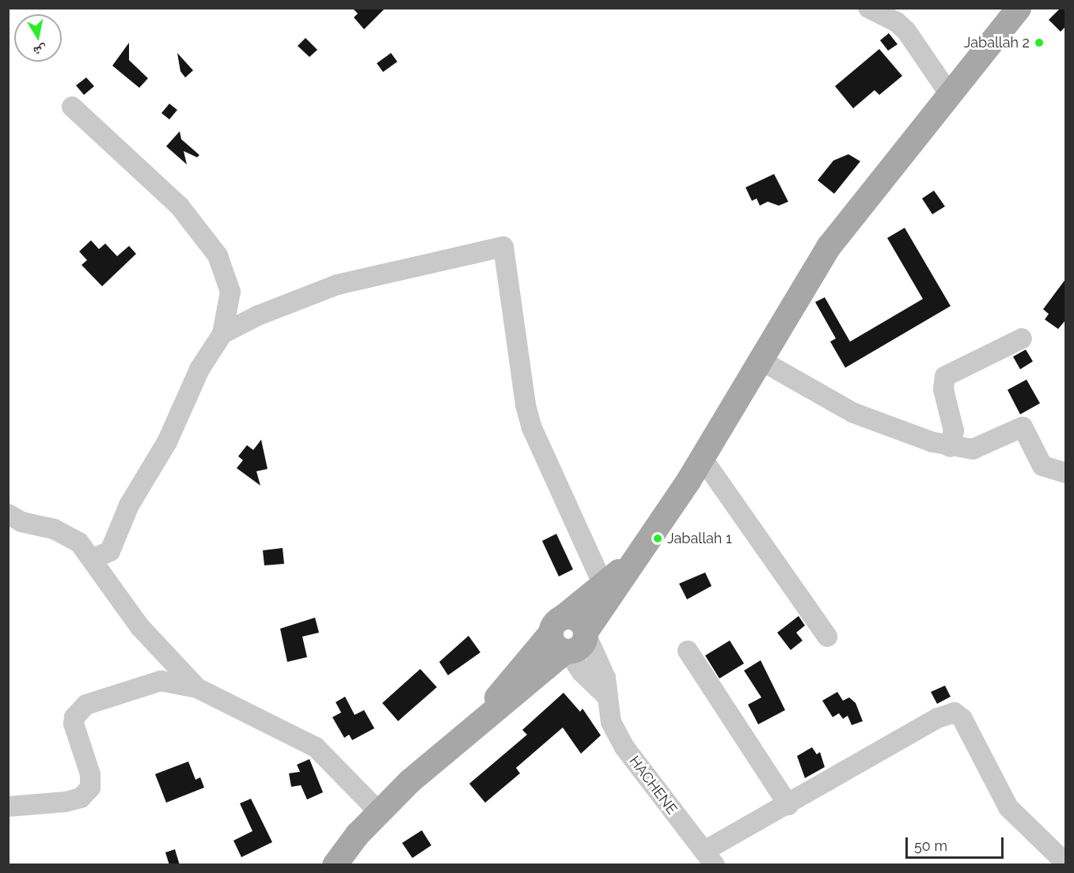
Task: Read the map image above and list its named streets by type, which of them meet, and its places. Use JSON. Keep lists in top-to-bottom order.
{
  "streets": {
    "street": ["HACHENE"]
  },
  "places": ["Jaballah 2", "Jaballah 1"],
  "scale_bar": "50 m",
  "north": "bottom"
}
